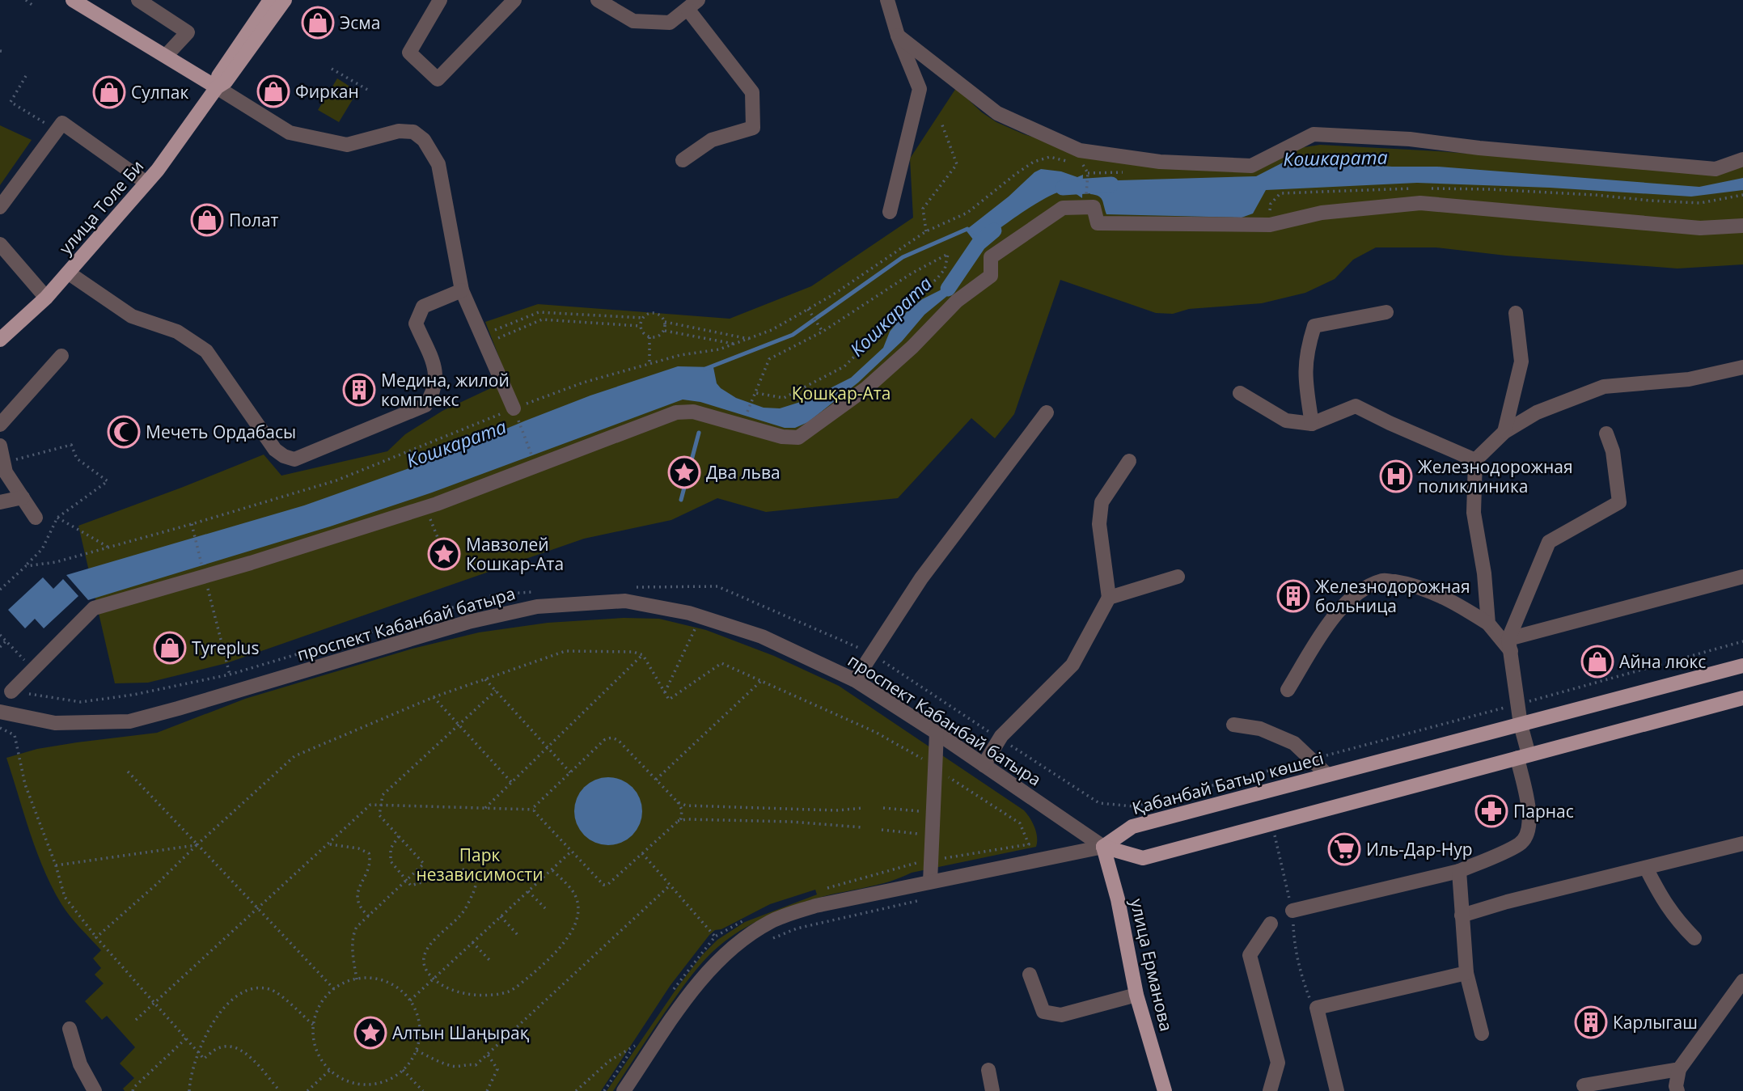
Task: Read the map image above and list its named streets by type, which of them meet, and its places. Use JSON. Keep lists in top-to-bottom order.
{
  "streets": {
    "main road": ["улица Толе Би", "Қабанбай Батыр көшесі", "улица Ерманова"],
    "street": ["проспект Кабанбай батыра"]
  },
  "crossings": [
    ["проспект Кабанбай батыра", "Қабанбай Батыр көшесі"],
    ["проспект Кабанбай батыра", "улица Ерманова"],
    ["Қабанбай Батыр көшесі", "улица Ерманова"]
  ],
  "water": ["Кошкарата"],
  "parks": ["Қошқар-Ата", "Парк независимости"],
  "places": {
    "shop": [
      "Эсма",
      "Фиркан",
      "Сулпак",
      "Полат",
      "Tyreplus",
      "Айна люкс"
    ],
    "building": ["Медина, жилой комплекс", "Железнодорожная больница", "Карлыгаш"],
    "mosque": ["Мечеть Ордабасы"],
    "place": ["Два льва", "Мавзолей Кошкар-Ата", "Алтын Шаңырақ"],
    "hospital": ["Железнодорожная поликлиника"],
    "pharmacy": ["Парнас"],
    "supermarket": ["Иль-Дар-Нур"]
  }
}
